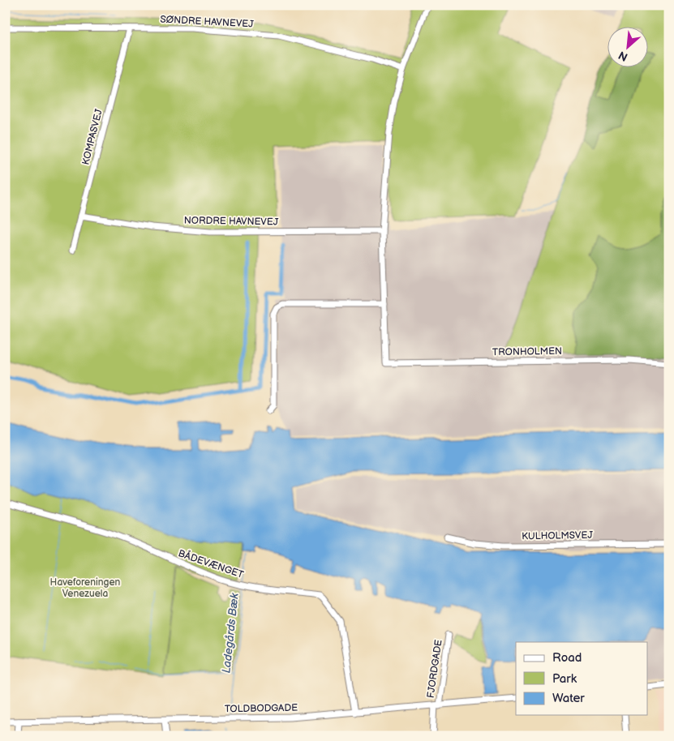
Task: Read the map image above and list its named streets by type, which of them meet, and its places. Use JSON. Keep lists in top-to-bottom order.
{
  "streets": {
    "street": [
      "SØNDRE HAVNEVEJ",
      "KOMPASVEJ",
      "NORDRE HAVNEVEJ",
      "TRONHOLMEN",
      "KULHOLMSVEJ",
      "BÅDEVÆNGET",
      "FJORDGADE",
      "TOLDBODGADE"
    ]
  },
  "crossings": [
    ["SØNDRE HAVNEVEJ", "KOMPASVEJ"],
    ["KOMPASVEJ", "NORDRE HAVNEVEJ"],
    ["BÅDEVÆNGET", "TOLDBODGADE"],
    ["FJORDGADE", "TOLDBODGADE"]
  ],
  "water": ["Ladegårds Bæk"],
  "parks": ["Haveforeningen Venezuela"],
  "legend": ["Road", "Park", "Water"],
  "north": "bottom left"
}
